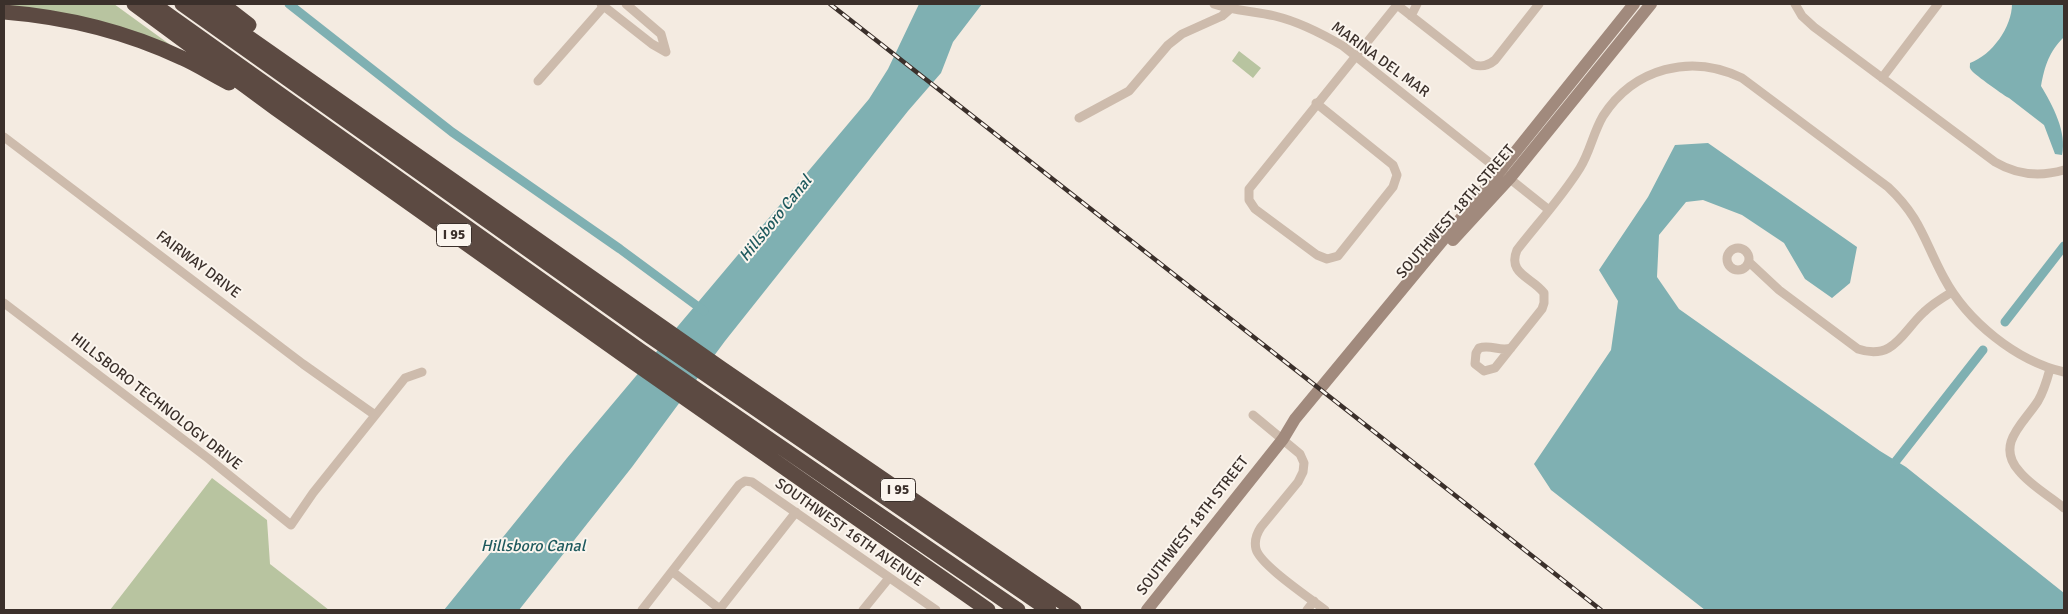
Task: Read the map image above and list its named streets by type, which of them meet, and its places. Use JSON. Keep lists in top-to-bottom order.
{
  "streets": {
    "highway": ["I 95"],
    "main road": ["SOUTHWEST 18TH STREET"],
    "street": [
      "MARINA DEL MAR",
      "FAIRWAY DRIVE",
      "HILLSBORO TECHNOLOGY DRIVE",
      "SOUTHWEST 16TH AVENUE"
    ]
  },
  "crossings": [
    ["MARINA DEL MAR", "SOUTHWEST 18TH STREET"],
    ["FAIRWAY DRIVE", "HILLSBORO TECHNOLOGY DRIVE"]
  ],
  "water": ["Hillsboro Canal"]
}
